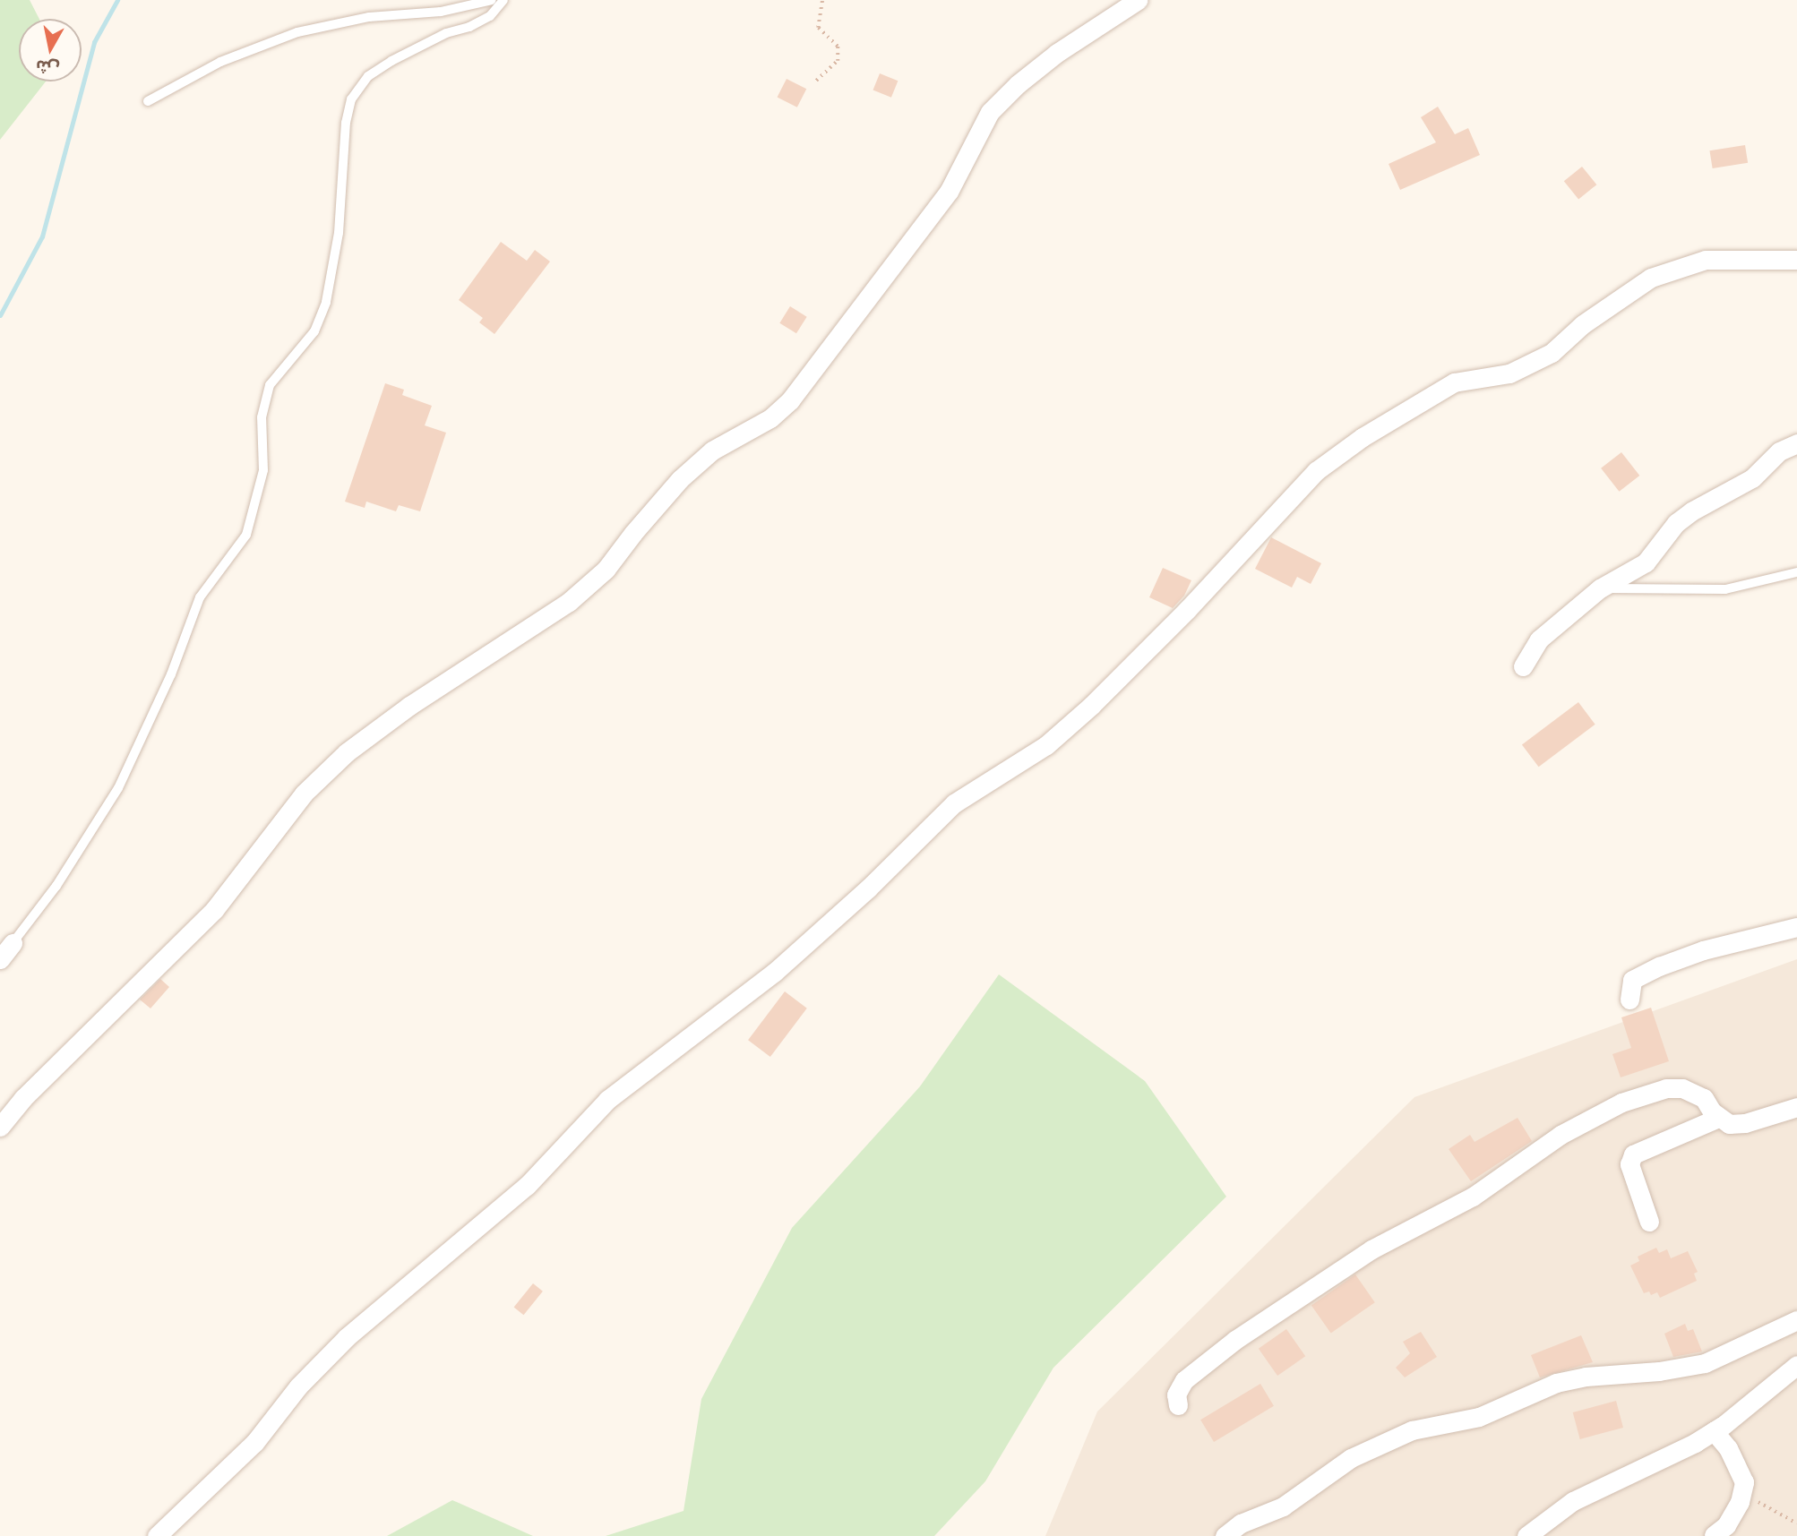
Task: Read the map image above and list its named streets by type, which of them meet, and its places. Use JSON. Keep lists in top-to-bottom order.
{
  "north": "bottom"
}
